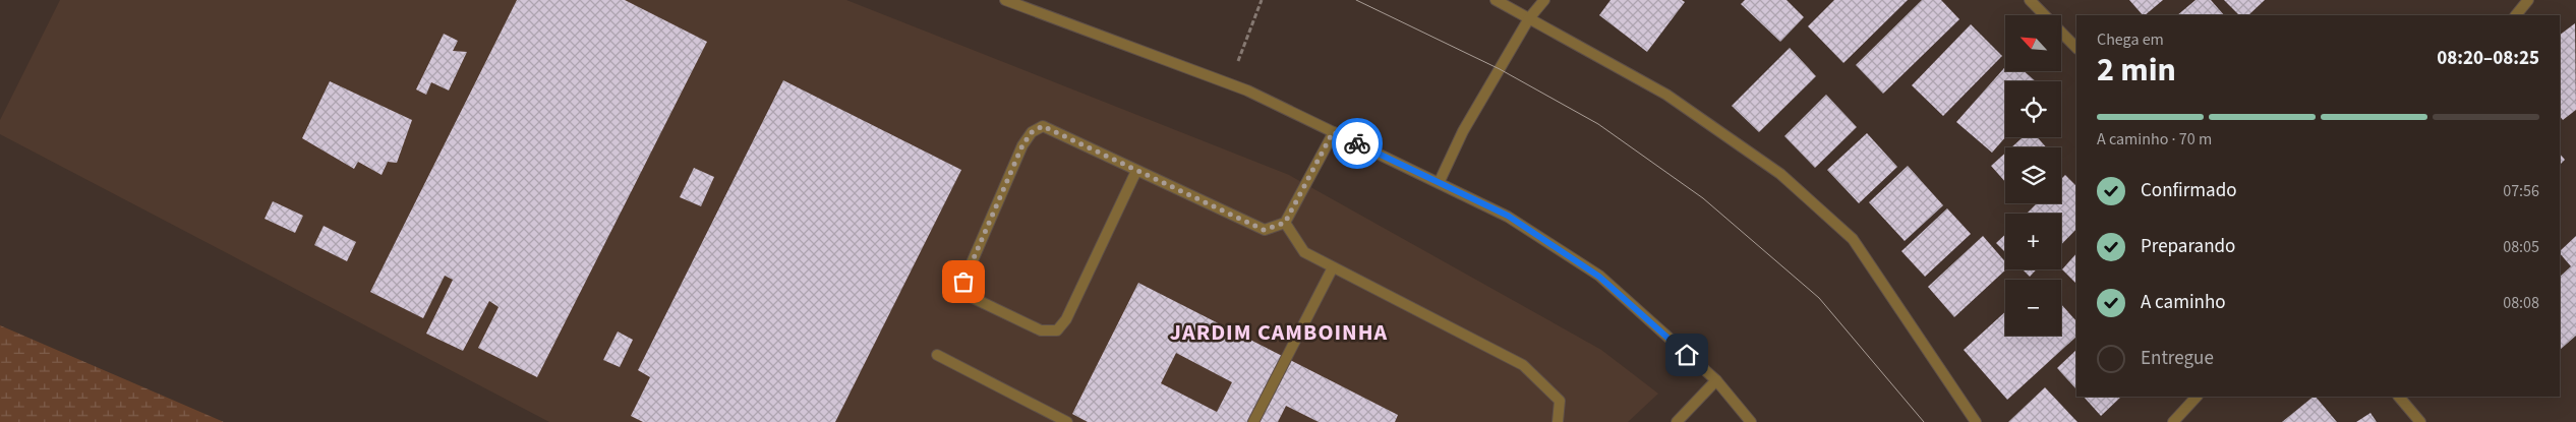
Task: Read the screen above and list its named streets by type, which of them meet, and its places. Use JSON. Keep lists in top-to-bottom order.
{
  "districts": ["JARDIM CAMBOINHA"],
  "north": "top left",
  "page": {
    "map_buttons": ["+", "−"],
    "heading": ["2 min", "Chega em", "08:20–08:25"],
    "bar": "A caminho · 70 m",
    "list": [
      ["Confirmado", "07:56"],
      ["Preparando", "08:05"],
      ["A caminho", "08:08"],
      "Entregue"
    ]
  }
}
